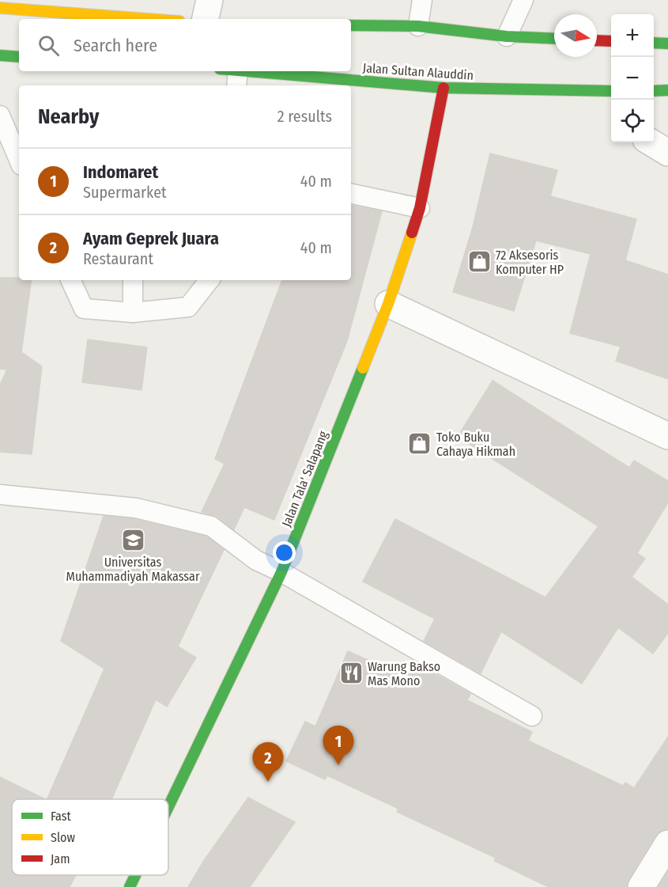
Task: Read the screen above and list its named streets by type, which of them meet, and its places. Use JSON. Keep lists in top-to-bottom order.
{
  "streets": {
    "main road": ["Jalan Sultan Alauddin", "Jalan Tala' Salapang"]
  },
  "crossings": [
    ["Jalan Sultan Alauddin", "Jalan Tala' Salapang"]
  ],
  "places": {
    "shop": ["72 Aksesoris Komputer HP", "Toko Buku Cahaya Hikmah"],
    "school or university": ["Universitas Muhammadiyah Makassar"],
    "restaurant": ["Warung Bakso Mas Mono"]
  },
  "legend": ["Fast", "Slow", "Jam"],
  "north": "right",
  "page": {
    "map_buttons": ["+", "−"],
    "search": "Search here",
    "heading": ["Nearby", "2 results"],
    "list": [
      {
        "mark": "1",
        "name": "Indomaret",
        "note": "Supermarket",
        "value": "40 m"
      },
      {
        "mark": "2",
        "name": "Ayam Geprek Juara",
        "note": "Restaurant",
        "value": "40 m"
      }
    ],
    "pins": ["1", "2"]
  }
}
